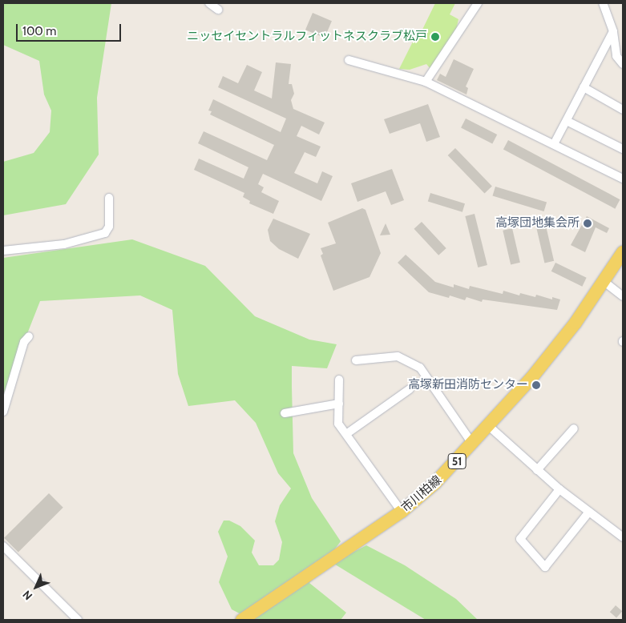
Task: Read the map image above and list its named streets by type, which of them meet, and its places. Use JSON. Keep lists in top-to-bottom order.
{
  "streets": {
    "main road": ["51", "市川柏線"]
  },
  "places": ["ニッセイセントラルフィットネスクラブ松戸", "高塚団地集会所", "高塚新田消防センター"],
  "scale_bar": "100 m",
  "north": "bottom left"
}
